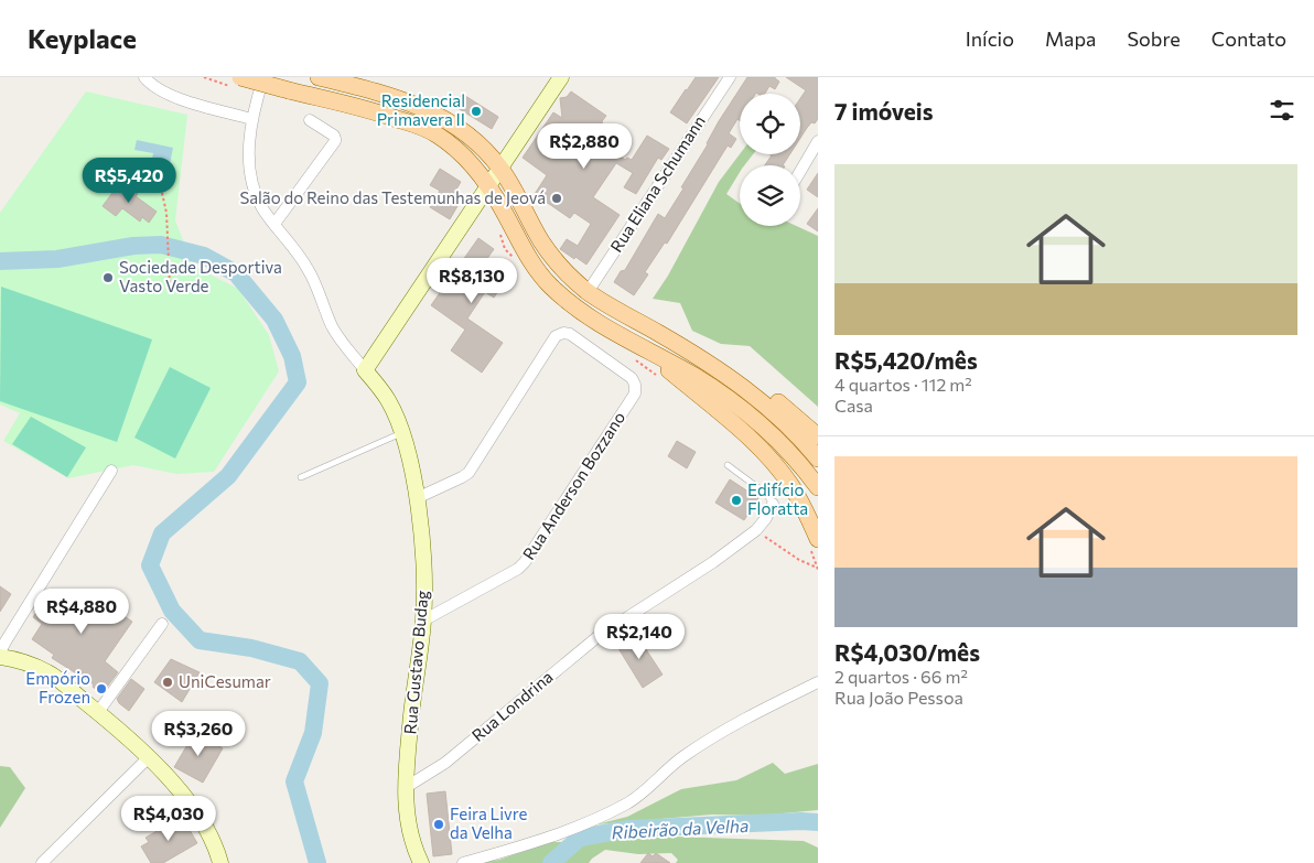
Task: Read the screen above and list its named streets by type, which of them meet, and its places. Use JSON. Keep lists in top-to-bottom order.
{
  "streets": {
    "street": [
      "Rua Eliana Schumann",
      "Rua Anderson Bozzano",
      "Rua Gustavo Budag",
      "Rua Londrina"
    ]
  },
  "crossings": [
    ["Rua Anderson Bozzano", "Rua Gustavo Budag"],
    ["Rua Gustavo Budag", "Rua Londrina"]
  ],
  "water": ["Ribeirão da Velha"],
  "places": [
    "Residencial Primavera II",
    "Salão do Reino das Testemunhas de Jeová",
    "Sociedade Desportiva Vasto Verde",
    "Edifício Floratta",
    "UniCesumar",
    "Empório Frozen",
    "Feira Livre da Velha"
  ],
  "page": {
    "header": "Keyplace",
    "nav": [
      "Início",
      "Mapa",
      "Sobre",
      "Contato"
    ],
    "heading": "7 imóveis",
    "price": [
      "R$2,880",
      "R$5,420",
      "R$8,130",
      "R$4,880",
      "R$2,140",
      "R$3,260",
      "R$4,030"
    ],
    "list": [
      {
        "name": "R$5,420/mês",
        "note": "4 quartos · 112 m² · Casa"
      },
      {
        "name": "R$4,030/mês",
        "note": "2 quartos · 66 m² · Rua João Pessoa"
      }
    ]
  }
}
